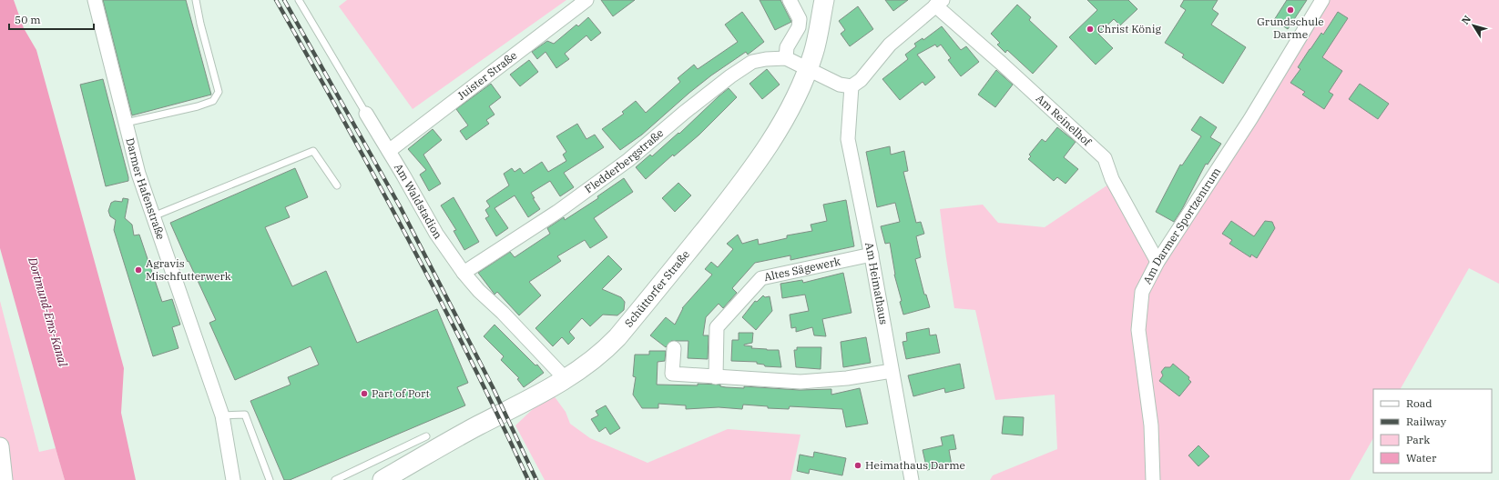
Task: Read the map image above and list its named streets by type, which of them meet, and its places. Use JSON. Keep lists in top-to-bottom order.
{
  "streets": {
    "main road": ["Schüttorfer Straße"],
    "street": [
      "Juister Straße",
      "Am Reinelhof",
      "Fledderbergstraße",
      "Darmer Hafenstraße",
      "Am Waldstadion",
      "Am Darmer Sportzentrum",
      "Altes Sägewerk",
      "Am Heimathaus"
    ]
  },
  "crossings": [
    ["Juister Straße", "Am Waldstadion"],
    ["Am Reinelhof", "Am Darmer Sportzentrum"],
    ["Fledderbergstraße", "Am Waldstadion"],
    ["Am Waldstadion", "Schüttorfer Straße"],
    ["Altes Sägewerk", "Am Heimathaus"]
  ],
  "water": ["Dortmund-Ems-Kanal"],
  "places": [
    "Grundschule Darme",
    "Christ König",
    "Agravis Mischfutterwerk",
    "Part of Port",
    "Heimathaus Darme"
  ],
  "legend": [
    "Road",
    "Railway",
    "Park",
    "Water"
  ],
  "scale_bar": "50 m",
  "north": "top left"
}
